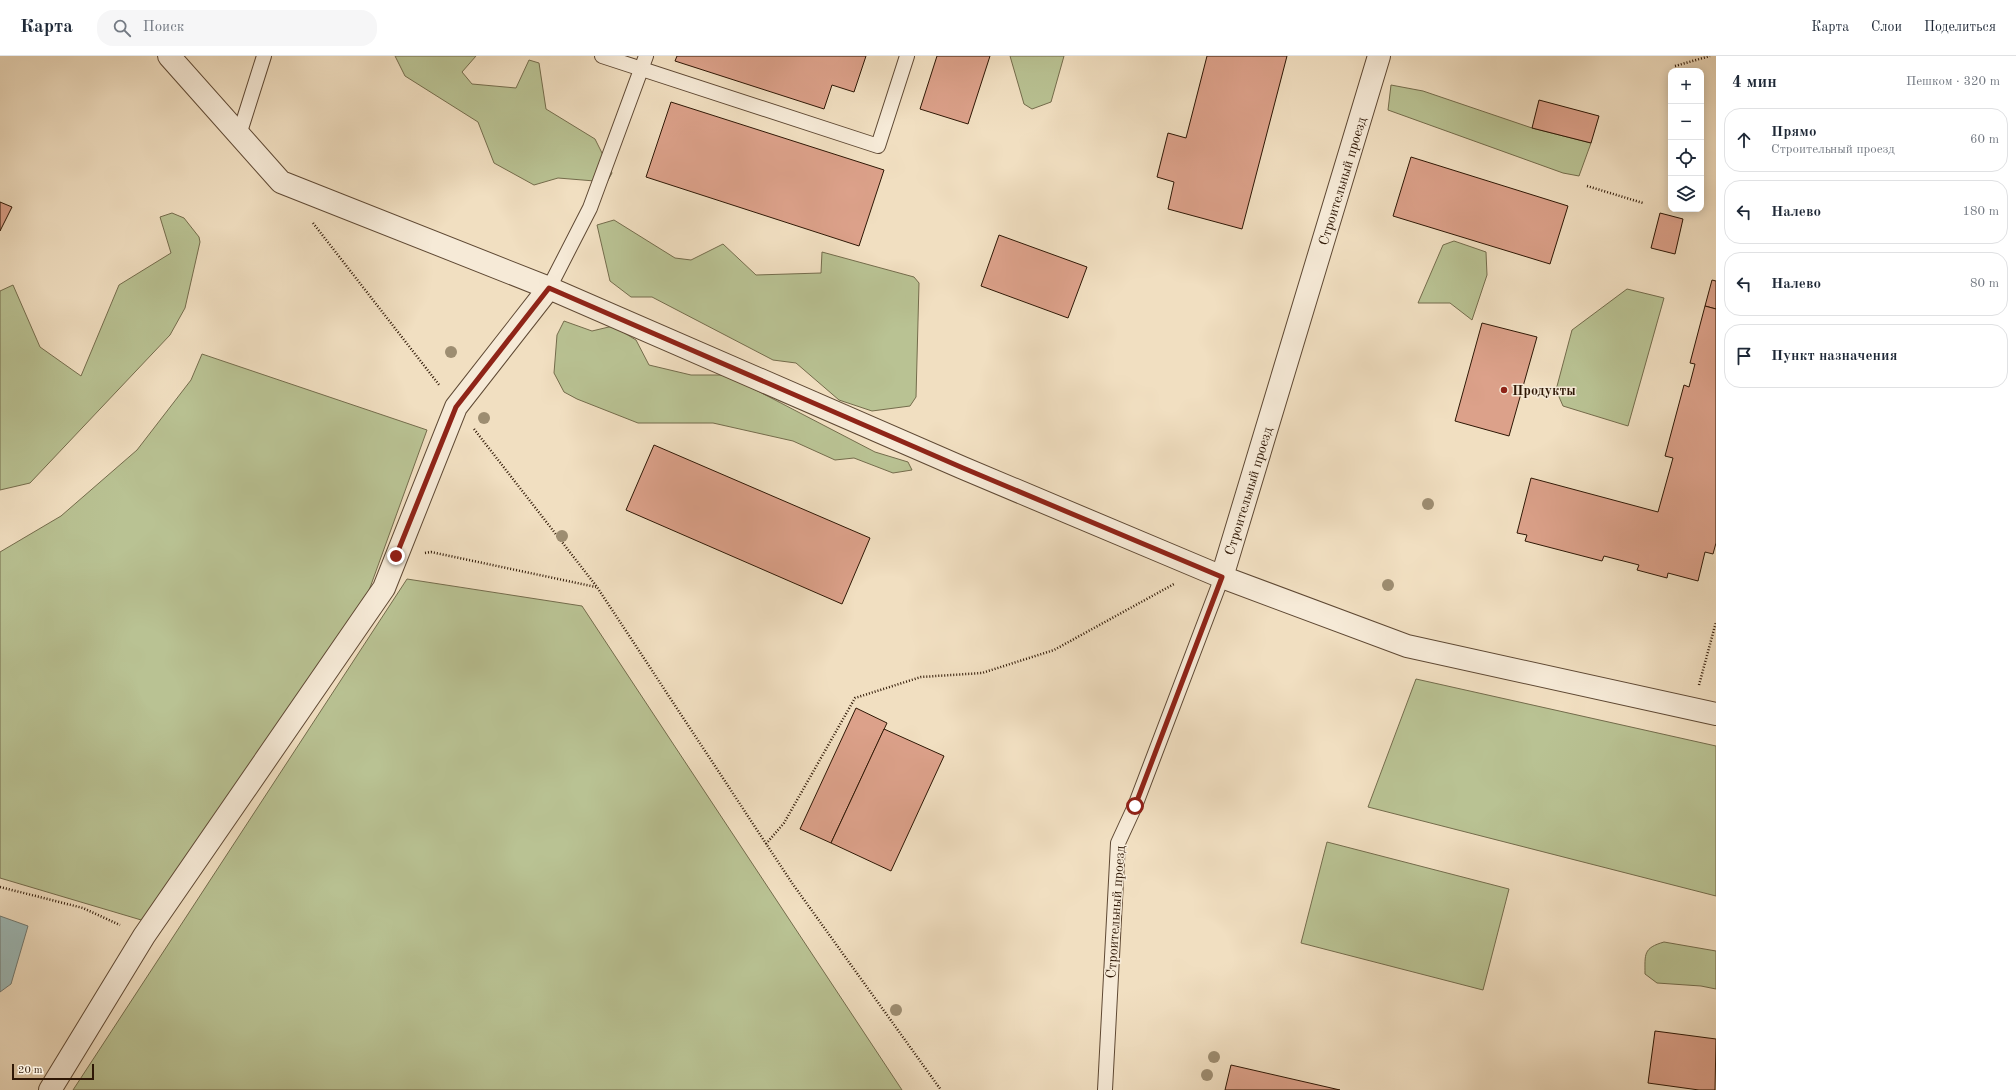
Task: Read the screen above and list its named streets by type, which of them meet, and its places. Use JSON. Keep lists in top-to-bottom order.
{
  "streets": {
    "street": ["Строительный проезд"]
  },
  "places": ["Продукты"],
  "scale_bar": "20 m",
  "page": {
    "header": "Карта",
    "search": "Поиск",
    "nav": ["Карта", "Слои", "Поделиться"],
    "heading": ["4 мин", "Пешком · 320 m"],
    "map_buttons": ["+", "−"],
    "list": [
      ["Прямо", "Строительный проезд", "60 m"],
      ["Налево", "180 m"],
      ["Налево", "80 m"],
      "Пункт назначения"
    ],
    "scale": "20 m"
  }
}
